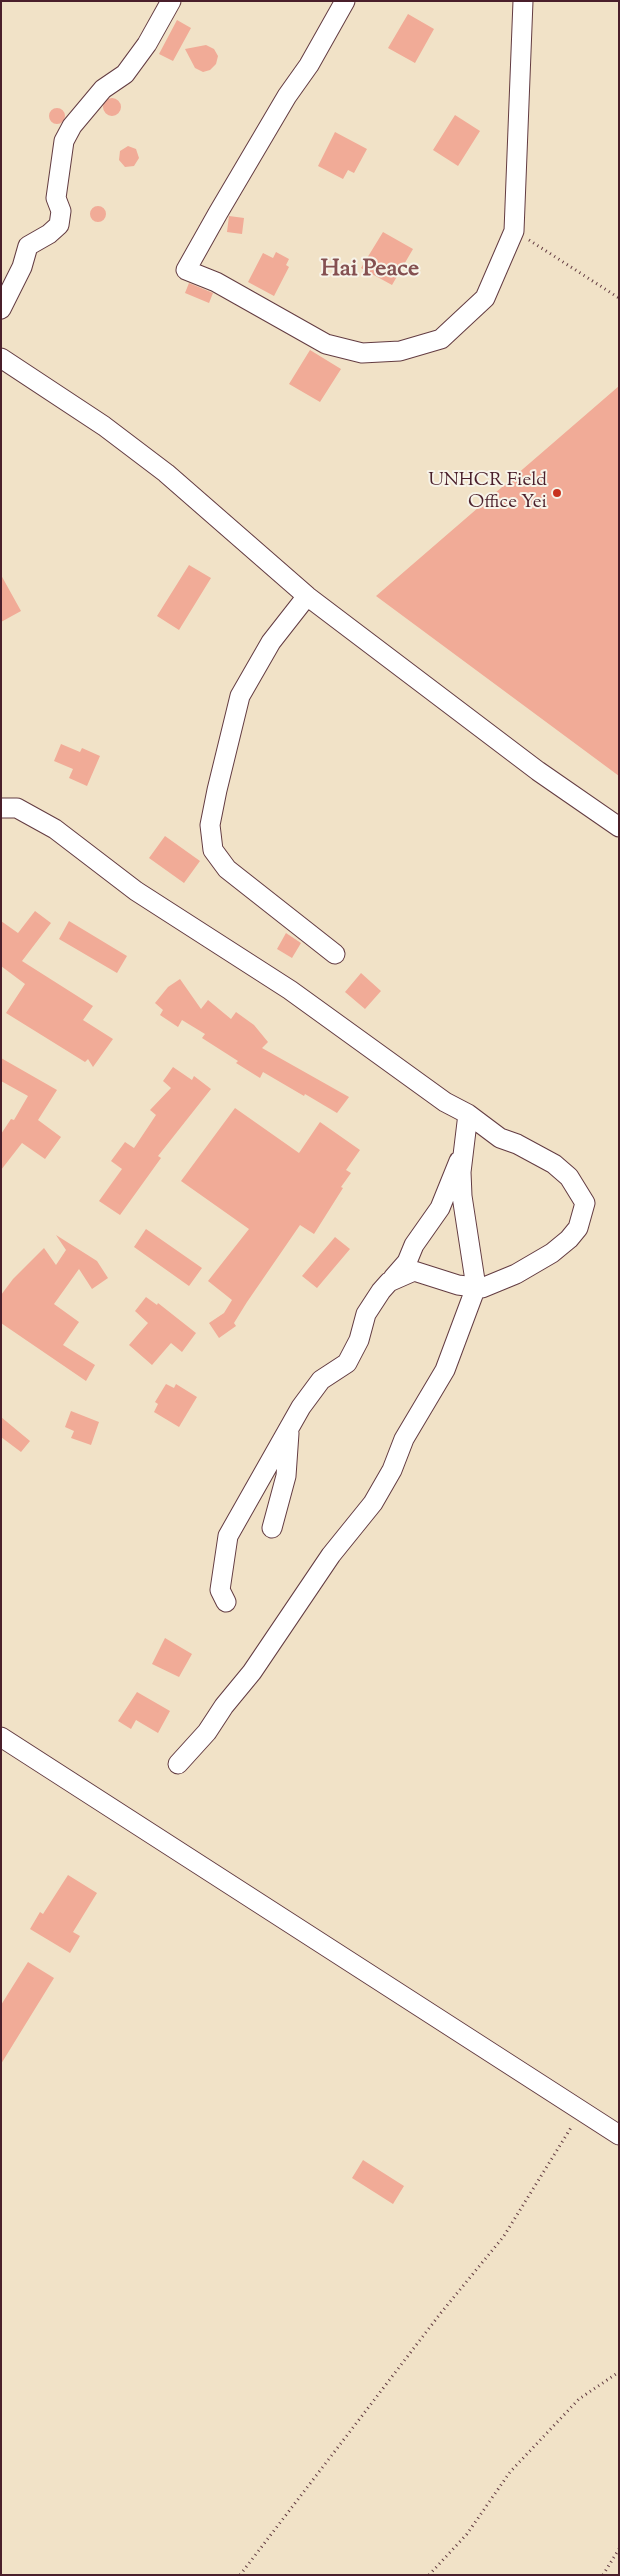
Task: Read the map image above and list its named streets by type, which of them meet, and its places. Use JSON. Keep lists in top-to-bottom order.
{
  "districts": ["Hai Peace"],
  "places": ["UNHCR Field Office Yei"]
}
